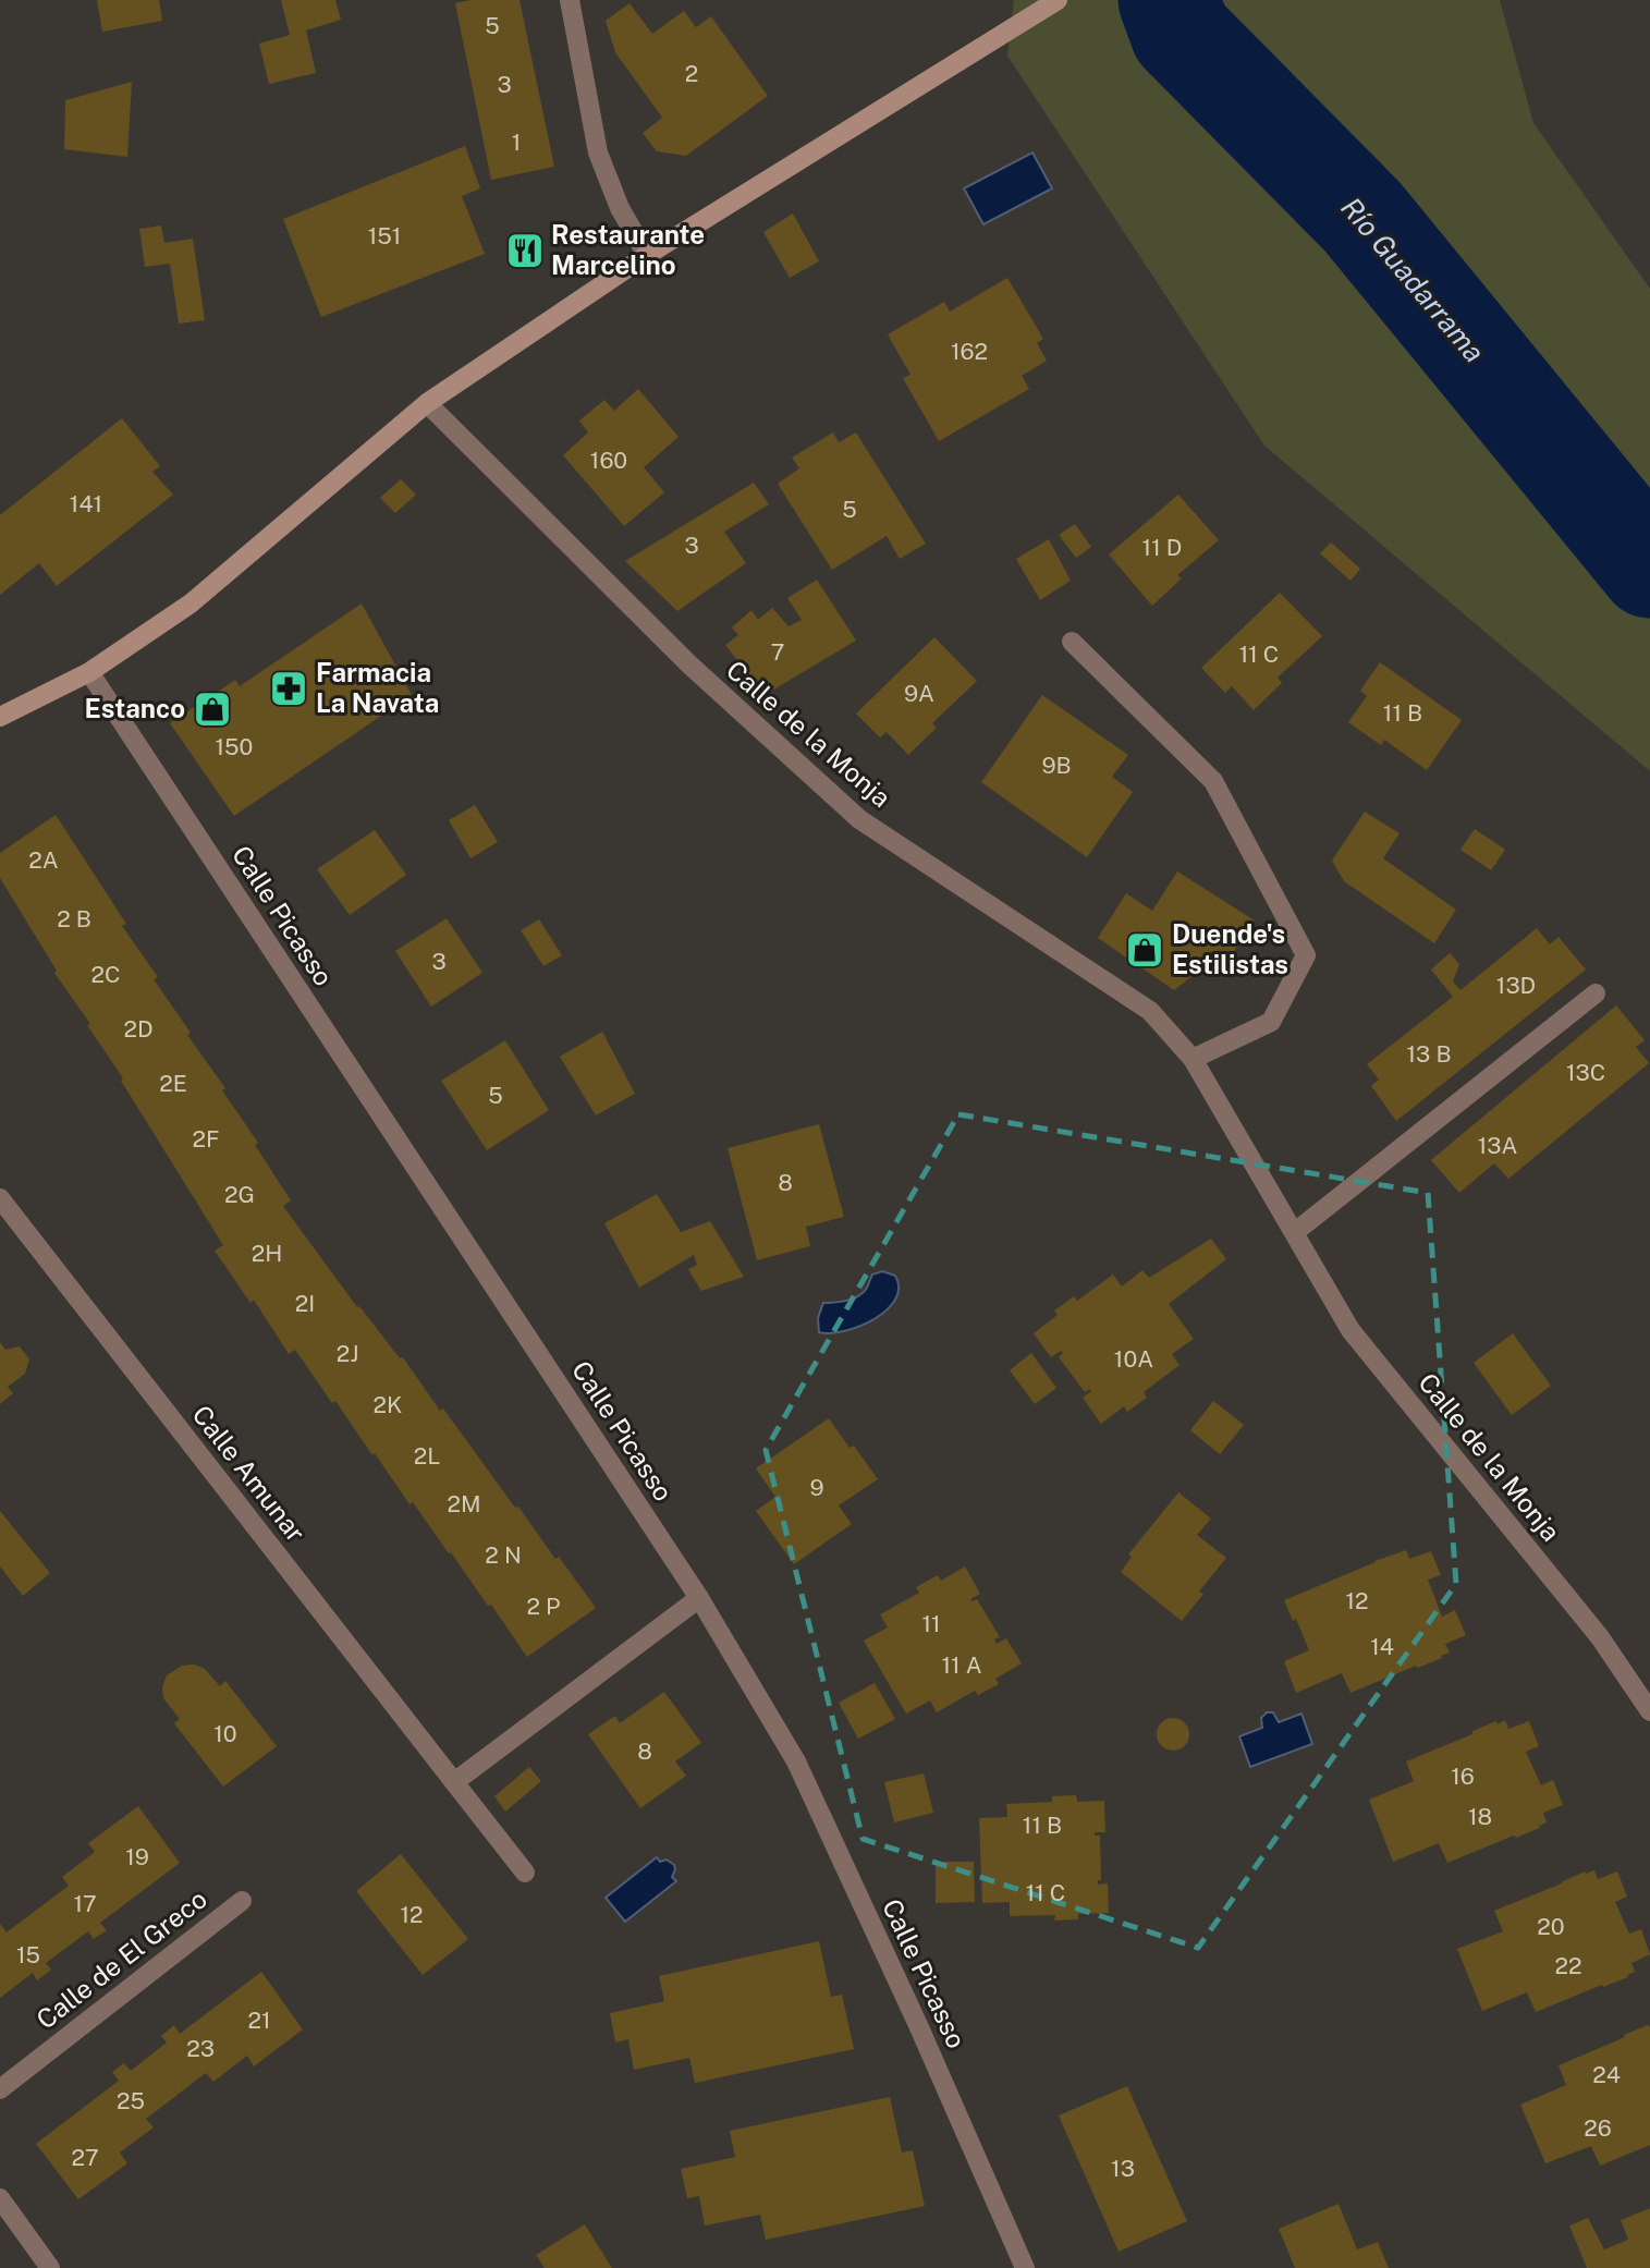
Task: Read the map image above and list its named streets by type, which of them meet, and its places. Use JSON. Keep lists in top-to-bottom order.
{
  "streets": {
    "street": [
      "Calle de la Monja",
      "Calle Picasso",
      "Calle Amunar",
      "Calle de El Greco"
    ]
  },
  "water": ["Río Guadarrama"],
  "places": {
    "restaurant": ["Restaurante Marcelino"],
    "pharmacy": ["Farmacia La Navata"],
    "shop": ["Estanco", "Duende's Estilistas"]
  },
  "house_numbers": [
    "5",
    "2",
    "3",
    "1",
    "151",
    "162",
    "160",
    "141",
    "5",
    "3",
    "11 D",
    "7",
    "11 C",
    "9A",
    "11 B",
    "150",
    "9B",
    "2A",
    "2 B",
    "3",
    "2C",
    "13D",
    "2D",
    "13 B",
    "13C",
    "2E",
    "5",
    "2F",
    "13A",
    "8",
    "2G",
    "2H",
    "2I",
    "2J",
    "10A",
    "2K",
    "2L",
    "9",
    "2M",
    "2 N",
    "12",
    "2 P",
    "11",
    "14",
    "11 A",
    "10",
    "8",
    "16",
    "18",
    "11 B",
    "19",
    "11 C",
    "17",
    "12",
    "20",
    "15",
    "22",
    "21",
    "23",
    "24",
    "25",
    "26",
    "27",
    "13"
  ]
}
